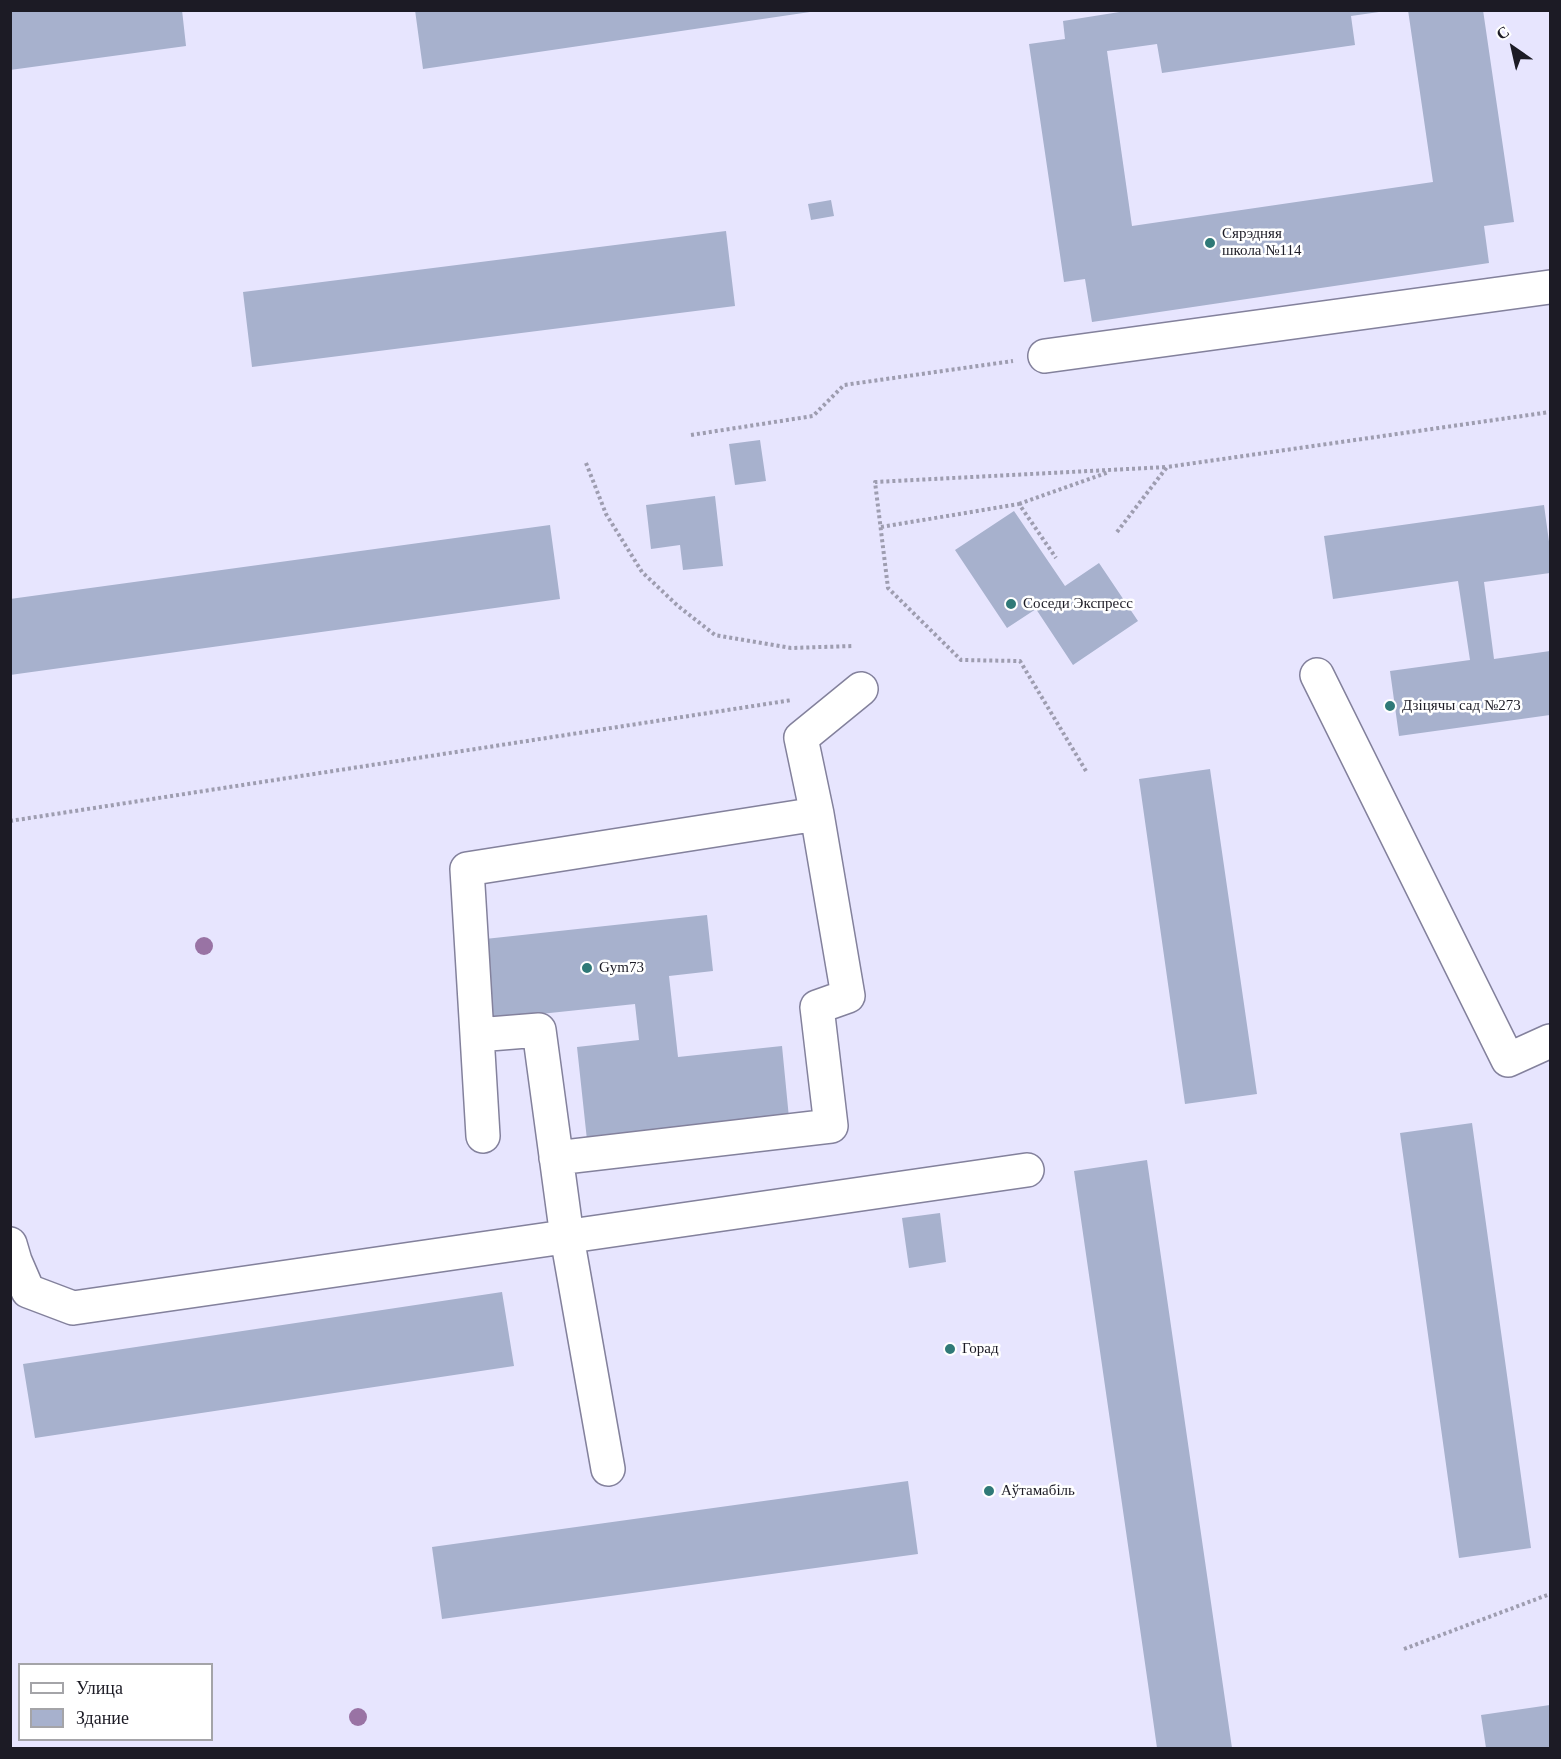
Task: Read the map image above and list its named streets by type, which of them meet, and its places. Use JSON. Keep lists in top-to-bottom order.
{
  "places": [
    "Сярэдняя школа №114",
    "Соседи Экспресс",
    "Дзіцячы сад №273",
    "Gym73",
    "Горад",
    "Аўтамабіль"
  ],
  "legend": ["Улица", "Здание"],
  "north": "top left"
}
